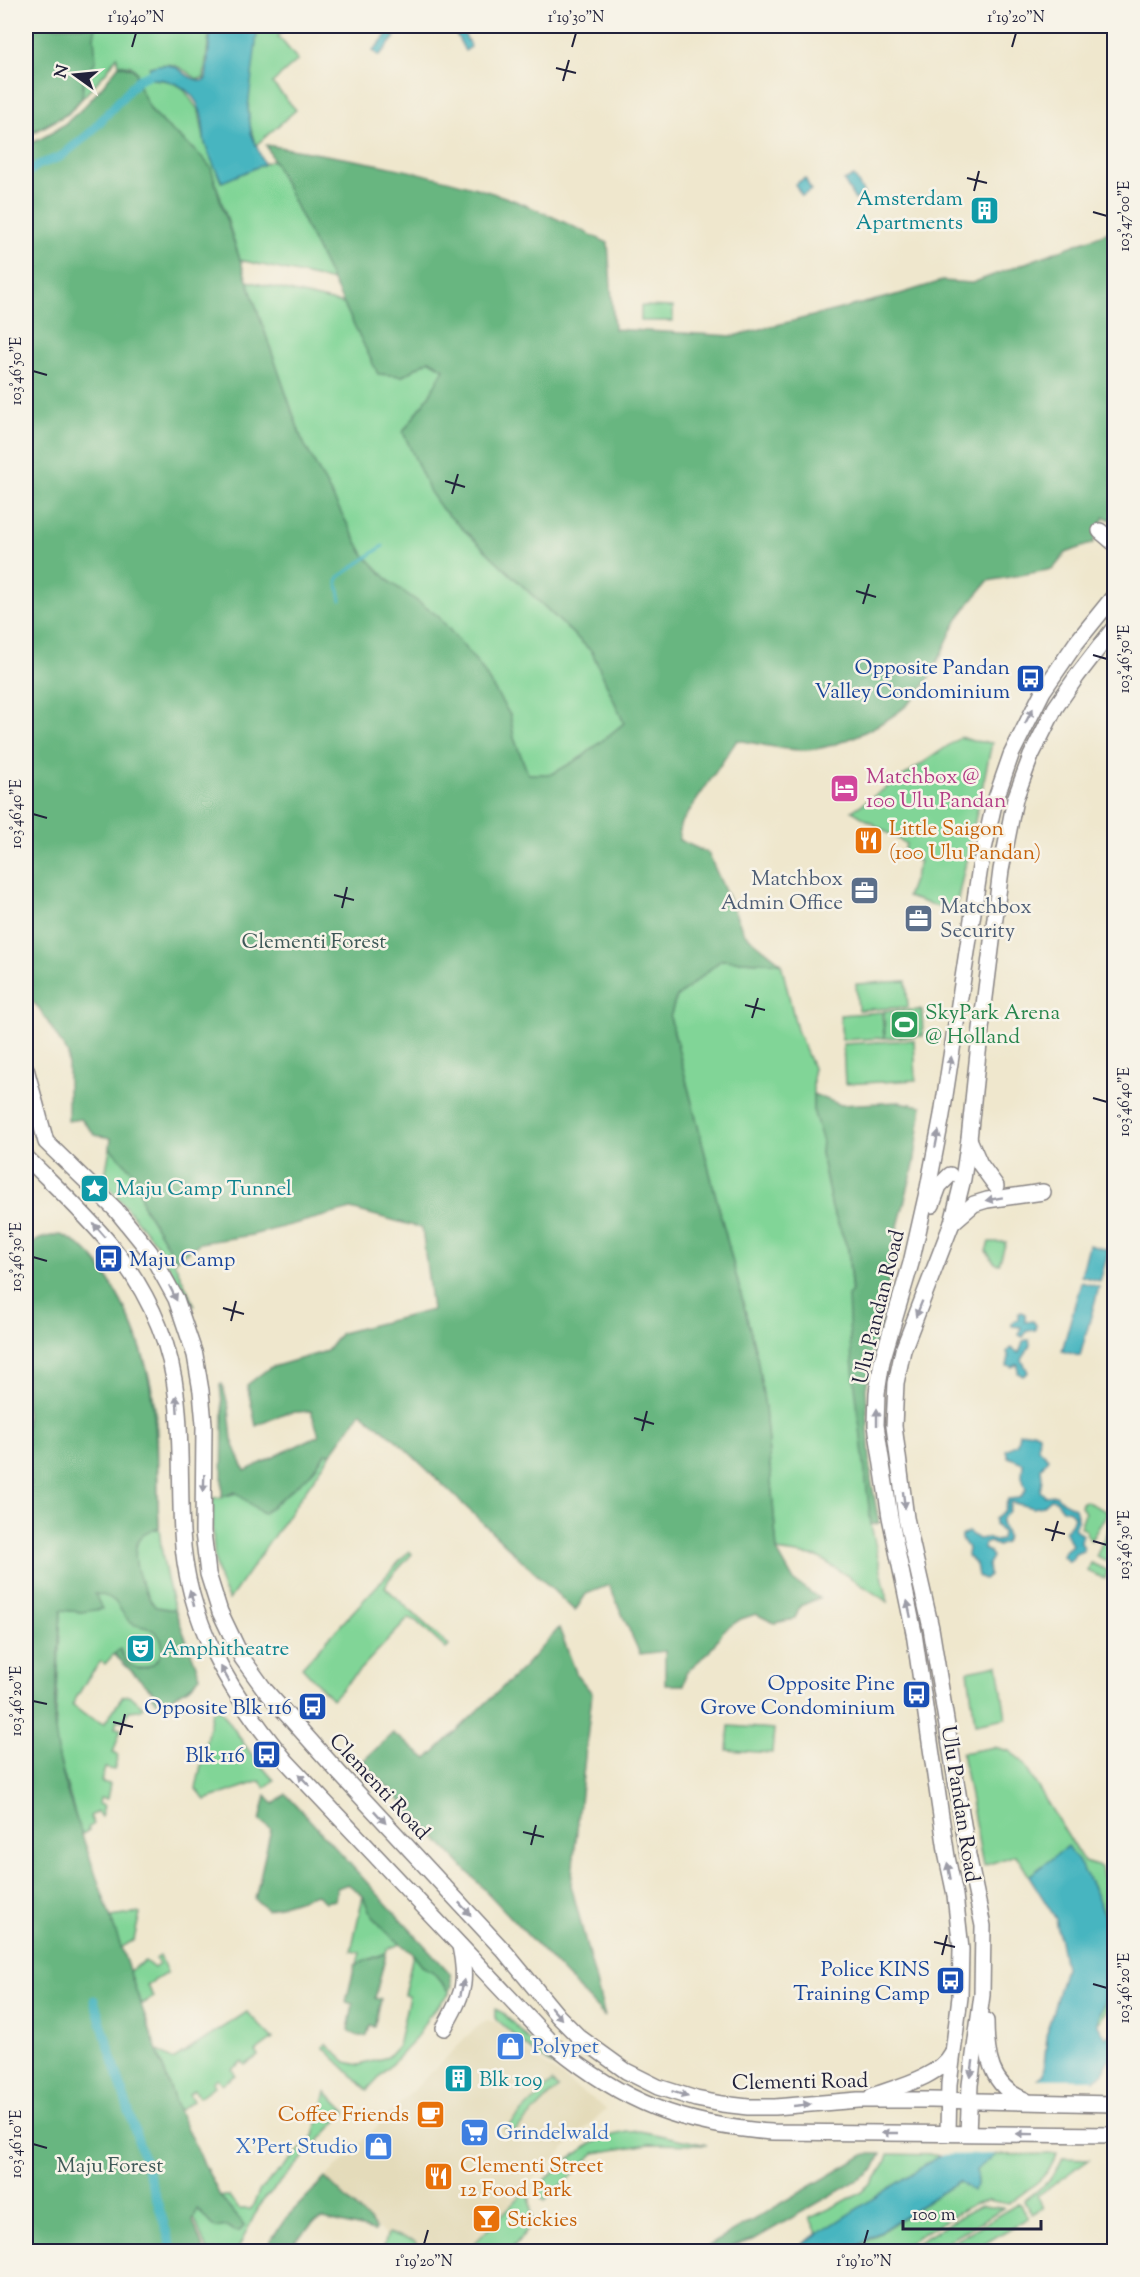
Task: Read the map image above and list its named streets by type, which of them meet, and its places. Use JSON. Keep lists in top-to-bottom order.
{
  "streets": {
    "main road": ["Ulu Pandan Road", "Clementi Road"]
  },
  "crossings": [
    ["Ulu Pandan Road", "Clementi Road"]
  ],
  "parks": ["Clementi Forest", "Maju Forest"],
  "places": {
    "building": ["Amsterdam Apartments", "Blk 109"],
    "bus stop": [
      "Opposite Pandan Valley Condominium",
      "Maju Camp",
      "Opposite Pine Grove Condominium",
      "Opposite Blk 116",
      "Blk 116",
      "Police KINS Training Camp"
    ],
    "hotel": ["Matchbox @ 100 Ulu Pandan"],
    "restaurant": ["Little Saigon (100 Ulu Pandan)", "Clementi Street 12 Food Park"],
    "office": ["Matchbox Admin Office", "Matchbox Security"],
    "sports": ["SkyPark Arena @ Holland"],
    "place": ["Maju Camp Tunnel"],
    "theatre": ["Amphitheatre"],
    "shop": ["Polypet", "X'Pert Studio"],
    "cafe": ["Coffee Friends"],
    "supermarket": ["Grindelwald"],
    "bar": ["Stickies"]
  },
  "scale_bar": "100 m",
  "north": "left",
  "coordinates": [
    "1°19'40\"N",
    "1°19'30\"N",
    "1°19'20\"N",
    "103°47'00\"E",
    "103°46'50\"E",
    "103°46'40\"E",
    "103°46'30\"E",
    "103°46'20\"E",
    "103°46'10\"E",
    "1°19'10\"N"
  ]
}
